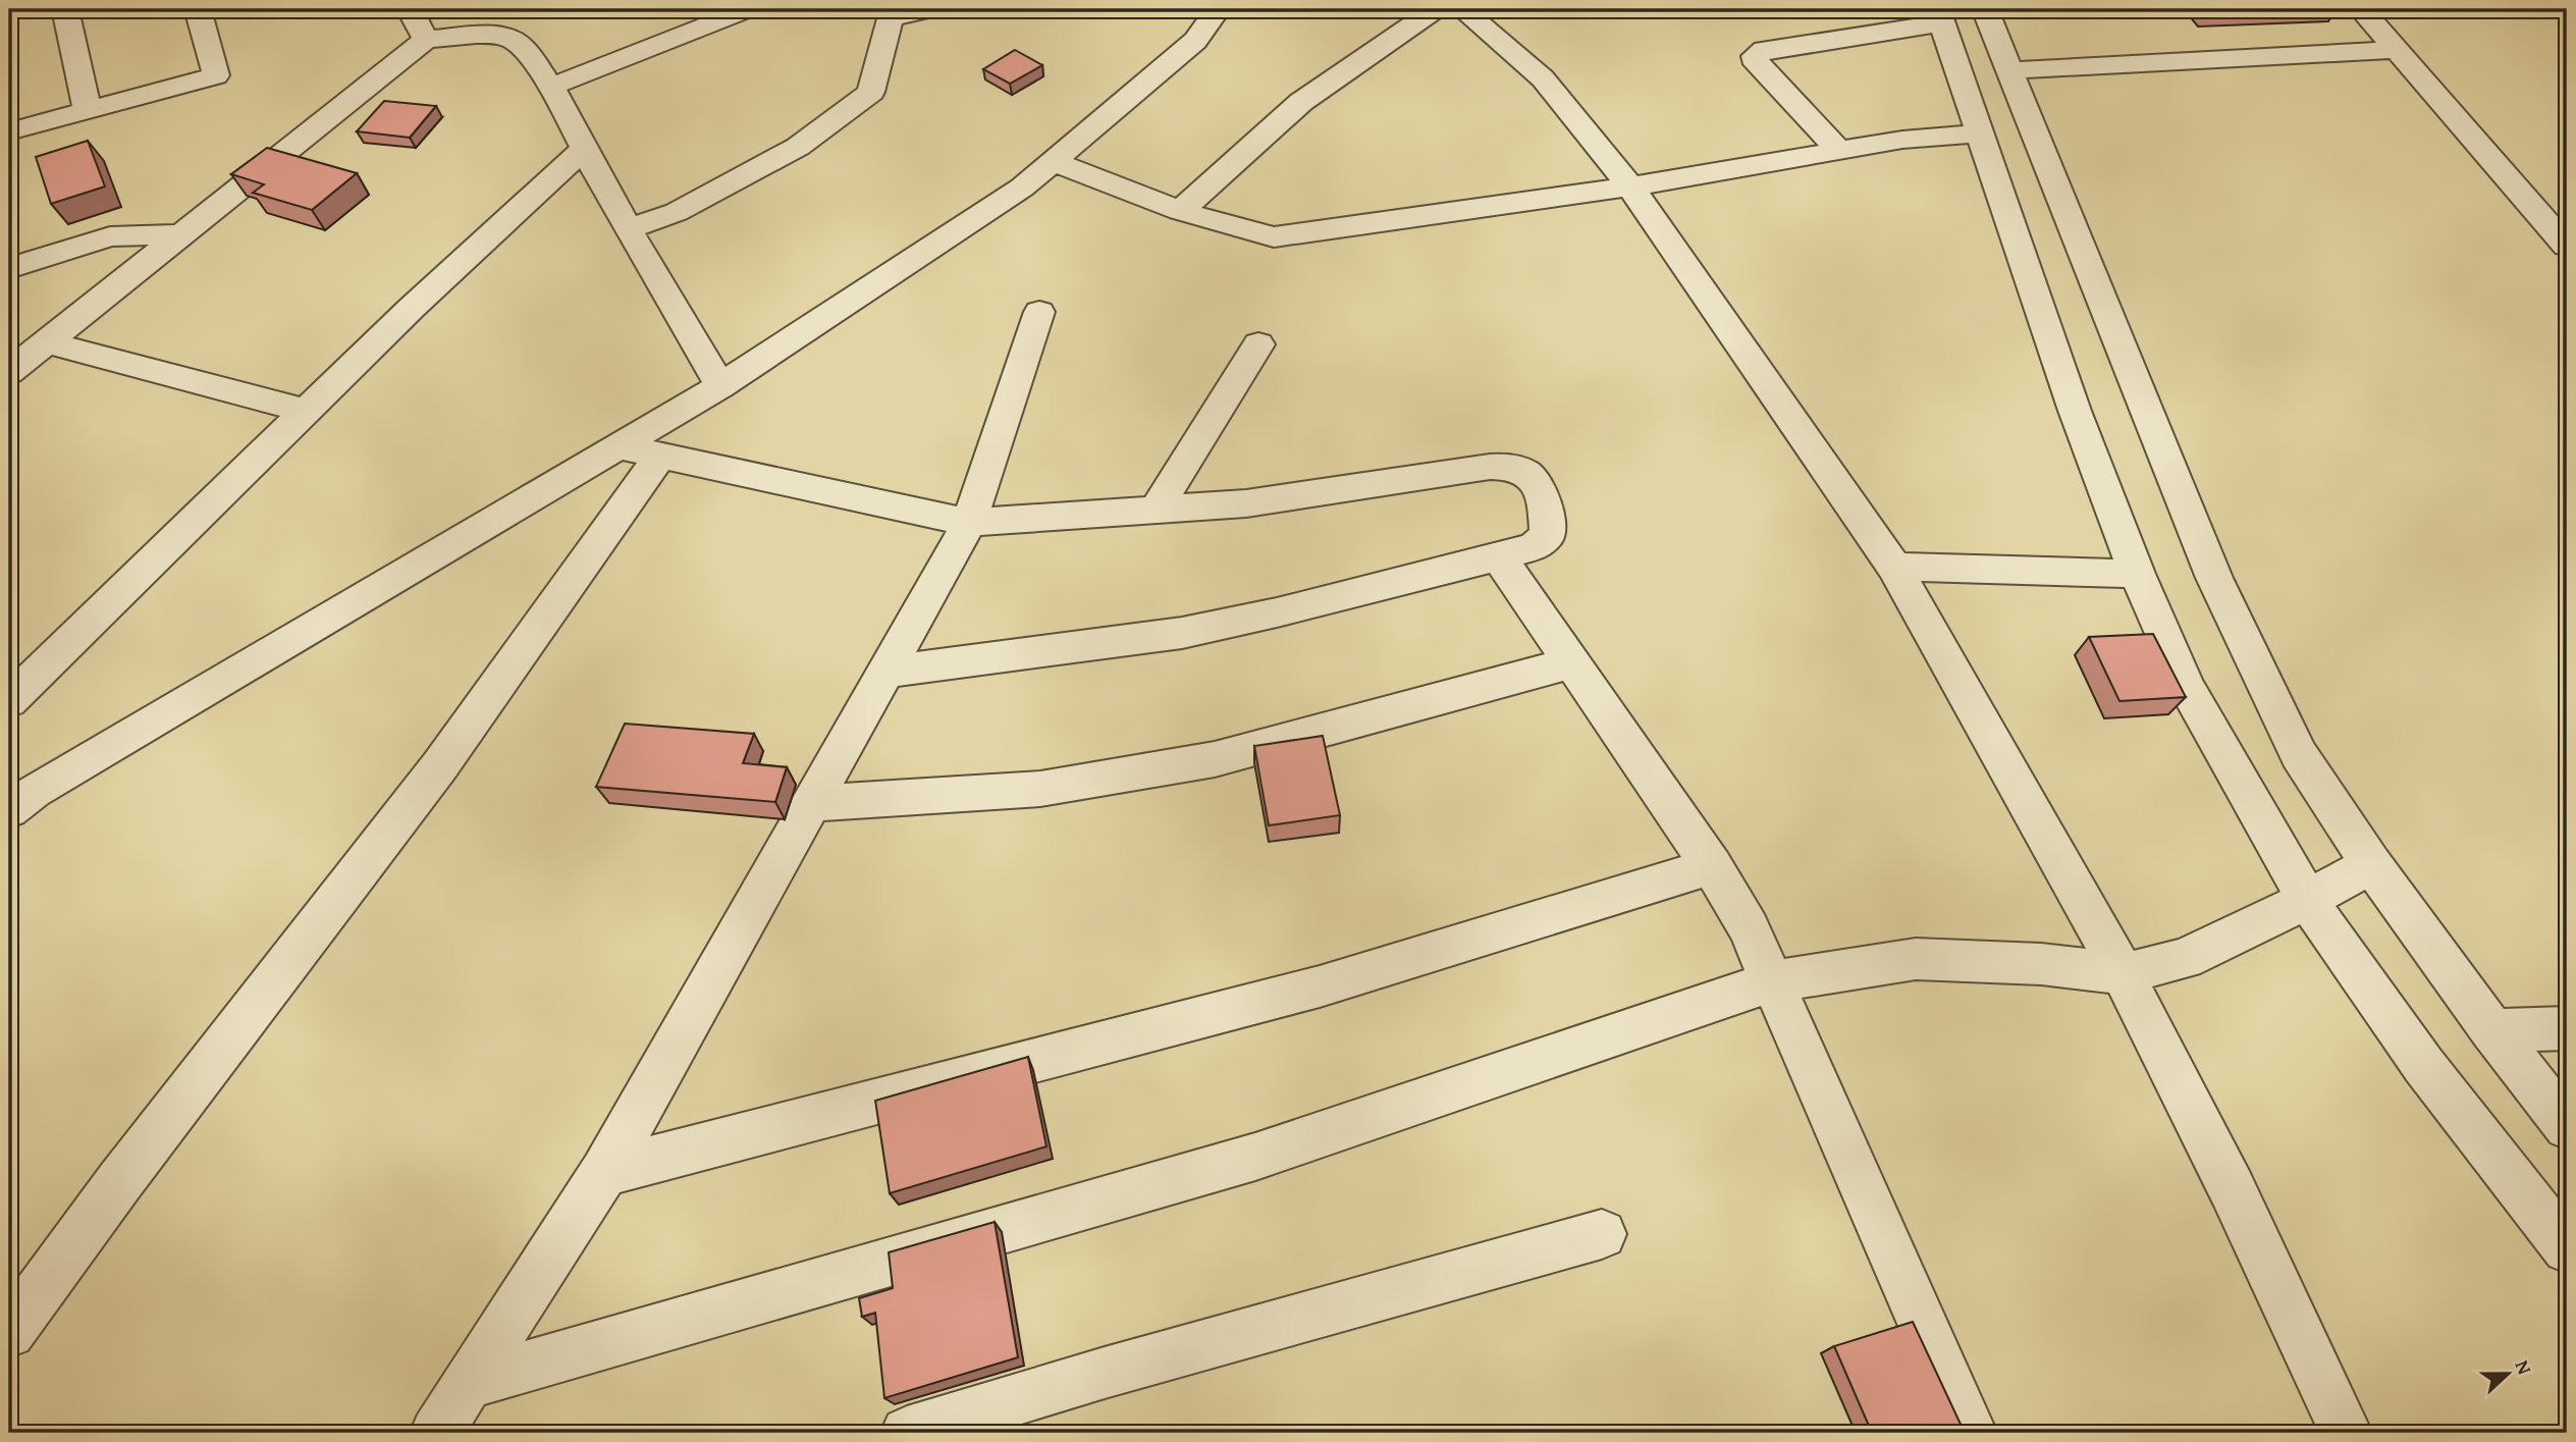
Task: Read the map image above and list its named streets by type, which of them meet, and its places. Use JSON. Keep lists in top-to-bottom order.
{
  "north": "right"
}
